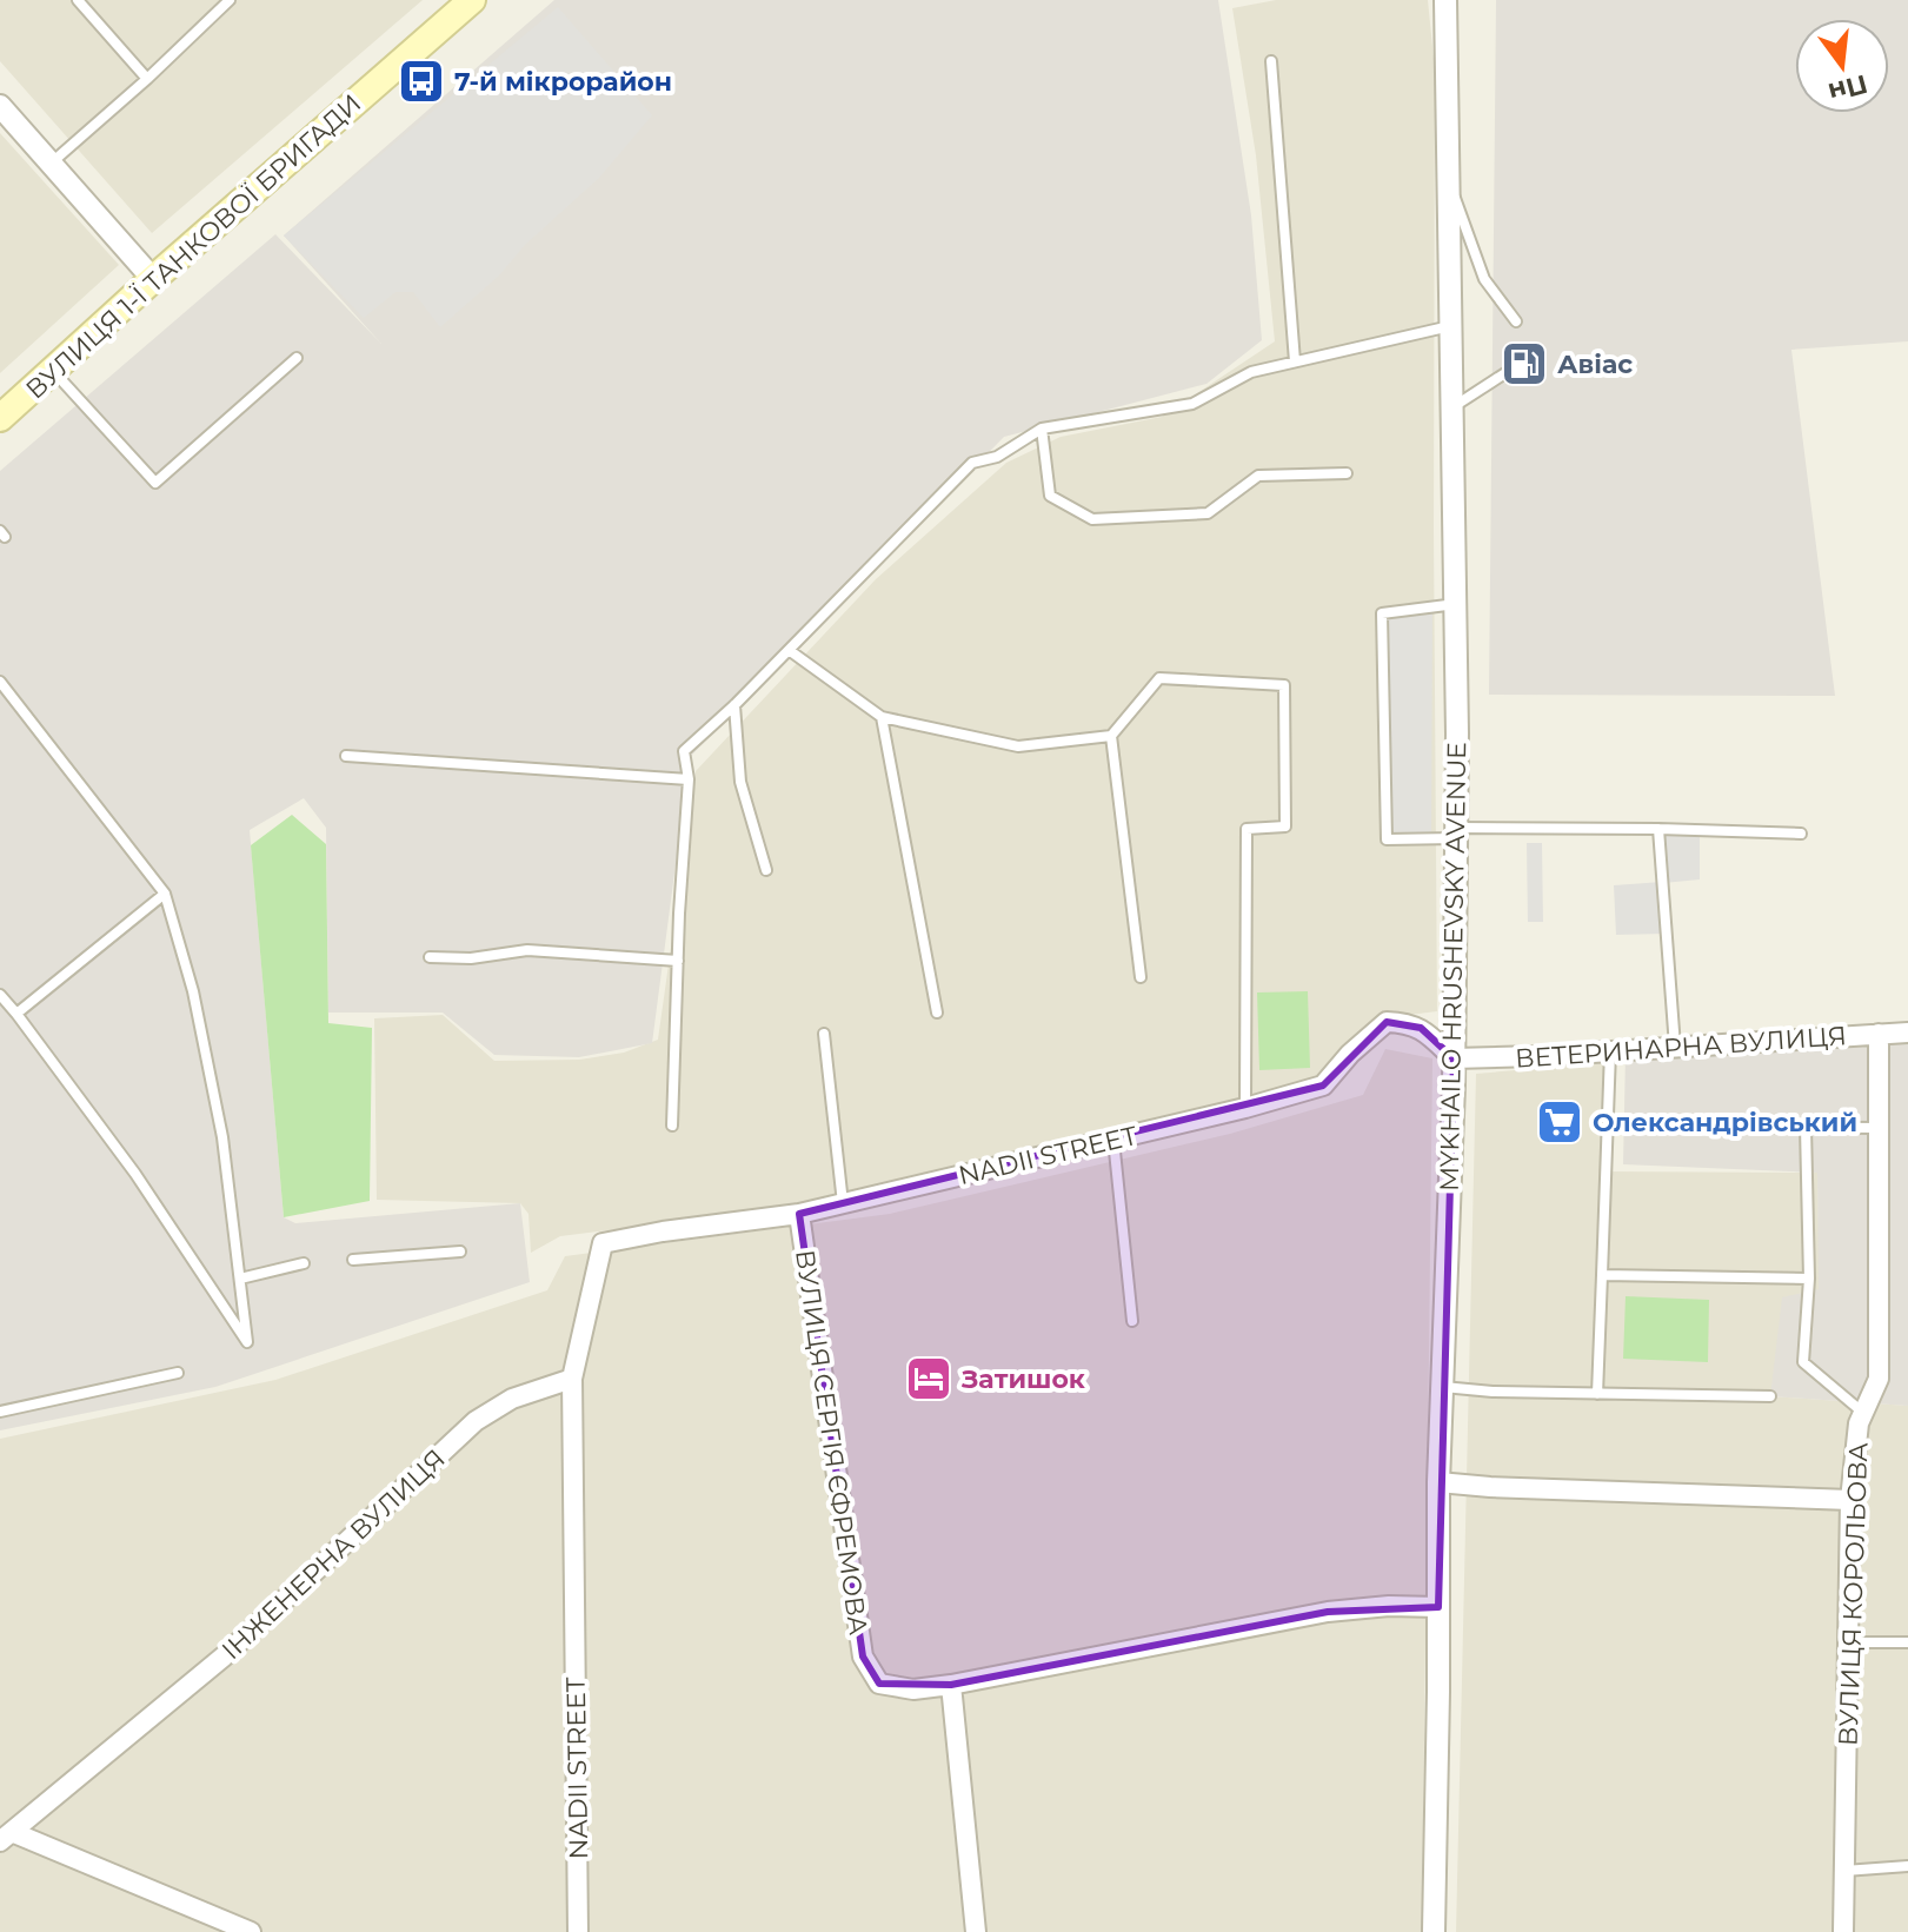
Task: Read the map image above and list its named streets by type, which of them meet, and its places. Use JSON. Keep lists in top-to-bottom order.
{
  "streets": {
    "main road": ["ВУЛИЦЯ 1-Ї ТАНКОВОЇ БРИГАДИ"],
    "street": [
      "MYKHAILO HRUSHEVSKY AVENUE",
      "ВЕТЕРИНАРНА ВУЛИЦЯ",
      "NADII STREET",
      "ВУЛИЦЯ СЕРГІЯ ЄФРЕМОВА",
      "ІНЖЕНЕРНА ВУЛИЦЯ",
      "ВУЛИЦЯ КОРОЛЬОВА"
    ]
  },
  "crossings": [
    ["MYKHAILO HRUSHEVSKY AVENUE", "ВЕТЕРИНАРНА ВУЛИЦЯ"],
    ["MYKHAILO HRUSHEVSKY AVENUE", "NADII STREET"],
    ["ВЕТЕРИНАРНА ВУЛИЦЯ", "NADII STREET"],
    ["ВЕТЕРИНАРНА ВУЛИЦЯ", "ВУЛИЦЯ КОРОЛЬОВА"],
    ["NADII STREET", "ВУЛИЦЯ СЕРГІЯ ЄФРЕМОВА"],
    ["NADII STREET", "ІНЖЕНЕРНА ВУЛИЦЯ"]
  ],
  "places": {
    "bus stop": ["7-й мікрорайон"],
    "fuel station": ["Авіас"],
    "supermarket": ["Олександрівський"],
    "hotel": ["Затишок"]
  },
  "north": "bottom"
}
